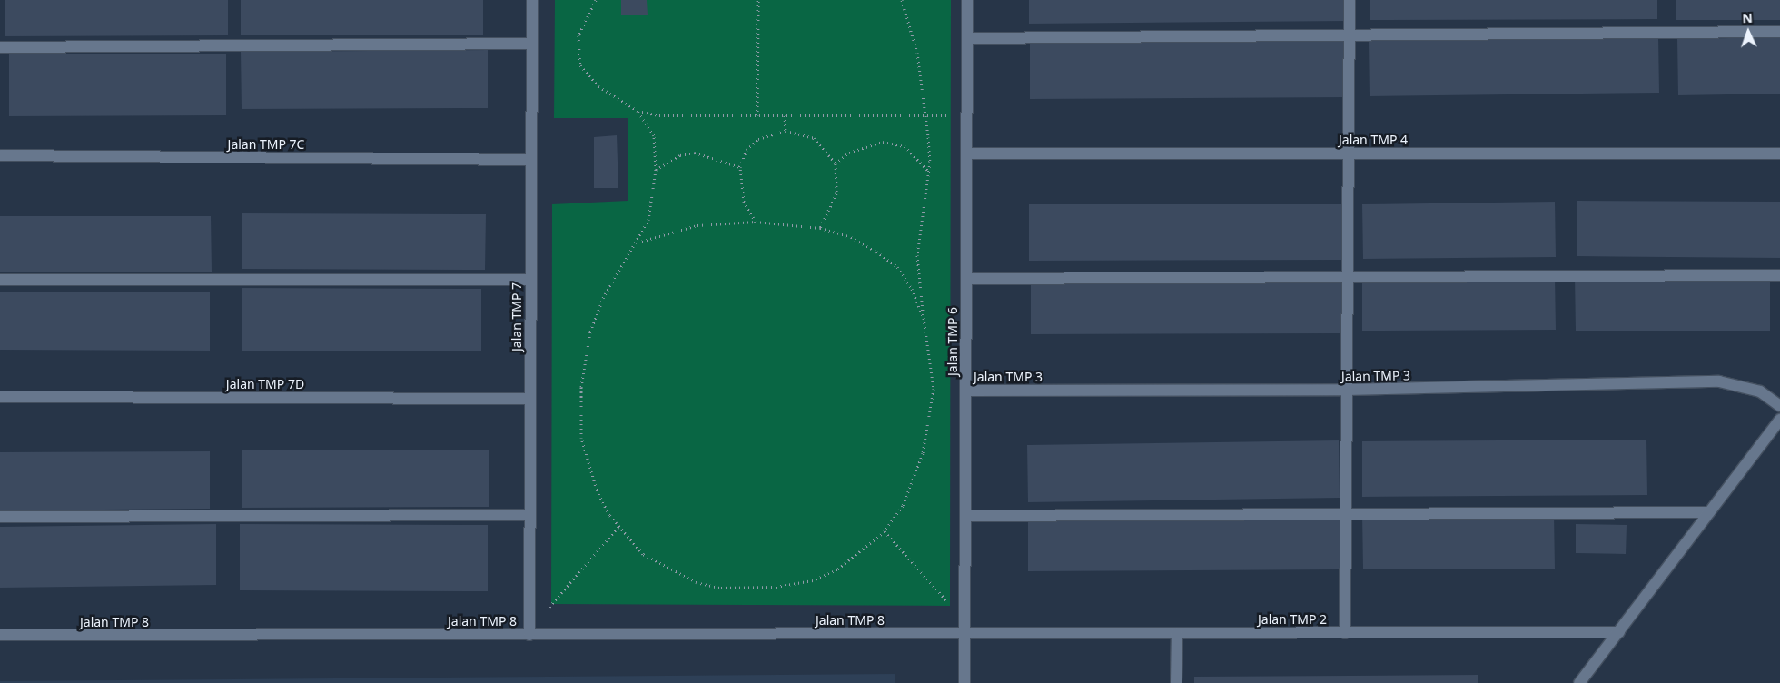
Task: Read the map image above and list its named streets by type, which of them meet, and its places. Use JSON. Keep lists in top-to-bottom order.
{
  "streets": {
    "street": [
      "Jalan TMP 4",
      "Jalan TMP 7C",
      "Jalan TMP 7",
      "Jalan TMP 6",
      "Jalan TMP 3",
      "Jalan TMP 7D",
      "Jalan TMP 2",
      "Jalan TMP 8"
    ]
  },
  "crossings": [
    ["Jalan TMP 4", "Jalan TMP 6"],
    ["Jalan TMP 7C", "Jalan TMP 7"],
    ["Jalan TMP 7", "Jalan TMP 7D"],
    ["Jalan TMP 7", "Jalan TMP 8"],
    ["Jalan TMP 6", "Jalan TMP 3"],
    ["Jalan TMP 6", "Jalan TMP 2"],
    ["Jalan TMP 6", "Jalan TMP 8"],
    ["Jalan TMP 2", "Jalan TMP 8"]
  ],
  "north": "top"
}
